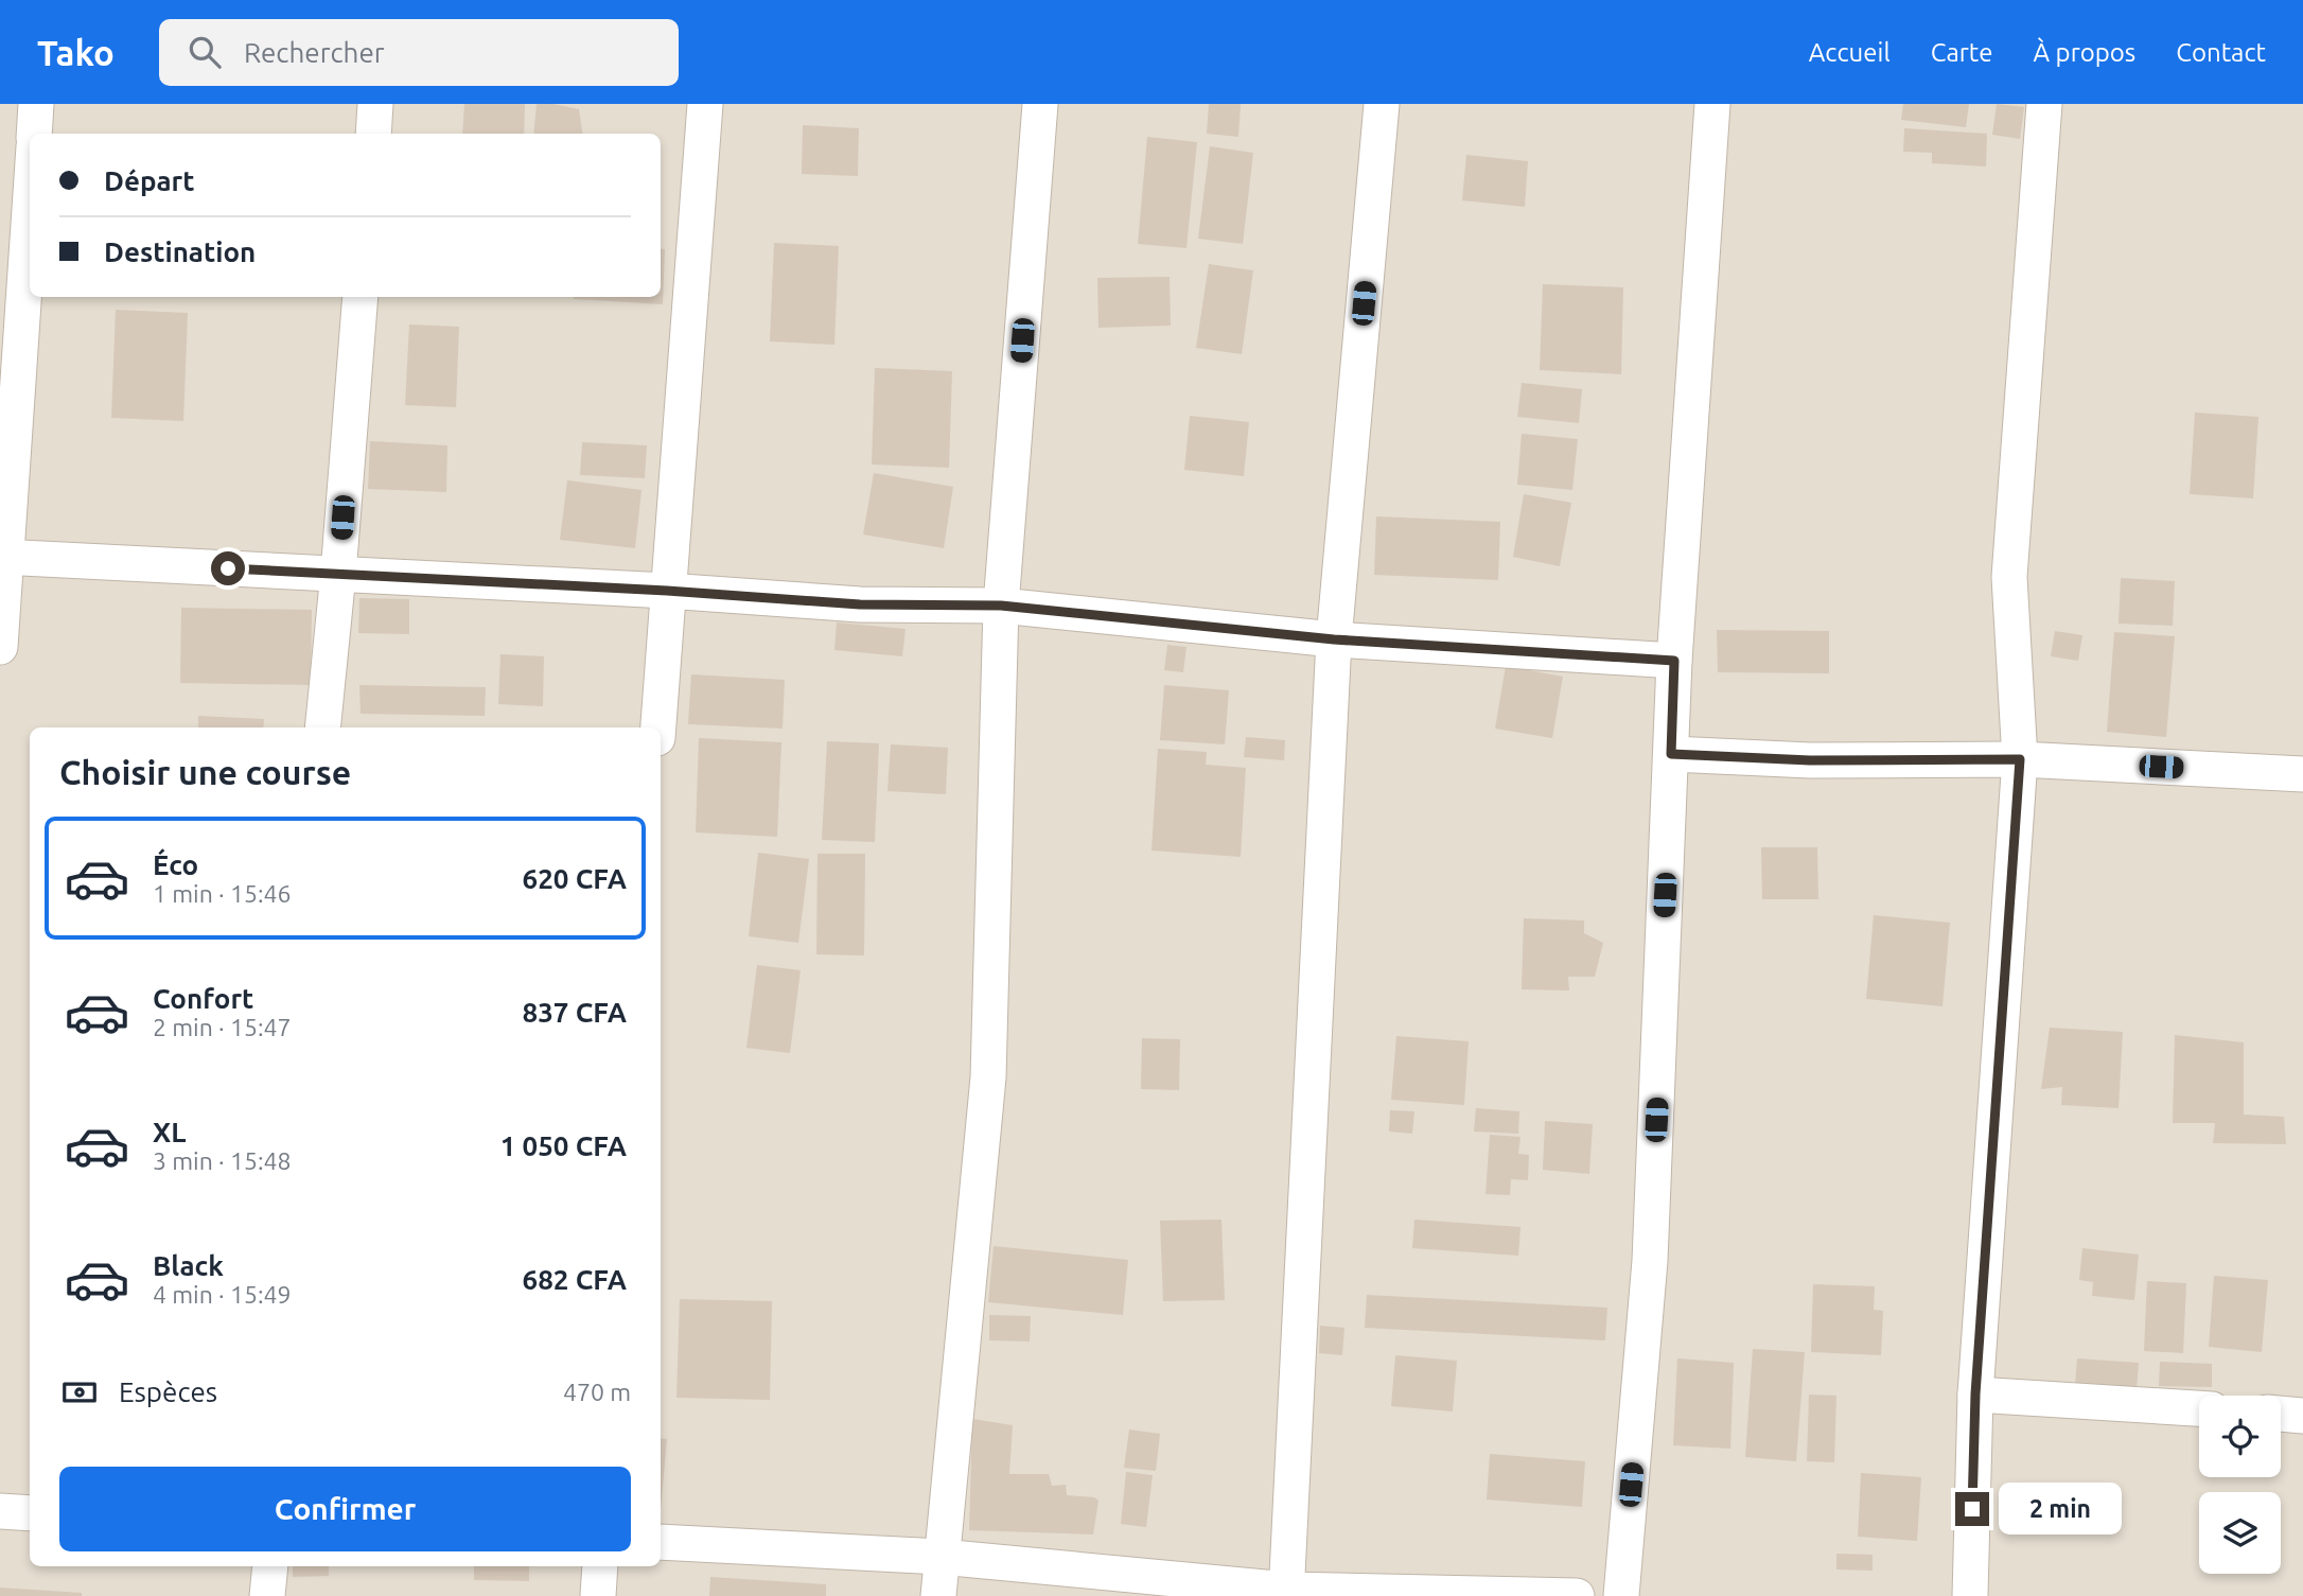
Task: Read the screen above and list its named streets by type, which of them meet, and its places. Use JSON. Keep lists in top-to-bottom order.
{
  "page": {
    "header": "Tako",
    "search": "Rechercher",
    "nav": [
      "Accueil",
      "Carte",
      "À propos",
      "Contact"
    ],
    "banner": ["Départ", "Destination"],
    "heading": "Choisir une course",
    "list": [
      {
        "name": "Éco",
        "note": "1 min · 15:46",
        "value": "620 CFA"
      },
      {
        "name": "Confort",
        "note": "2 min · 15:47",
        "value": "837 CFA"
      },
      {
        "name": "XL",
        "note": "3 min · 15:48",
        "value": "1 050 CFA"
      },
      {
        "name": "Black",
        "note": "4 min · 15:49",
        "value": "682 CFA"
      }
    ],
    "pay": ["Espèces", "470 m"],
    "buttons": "Confirmer",
    "bubble": "2 min"
  }
}
